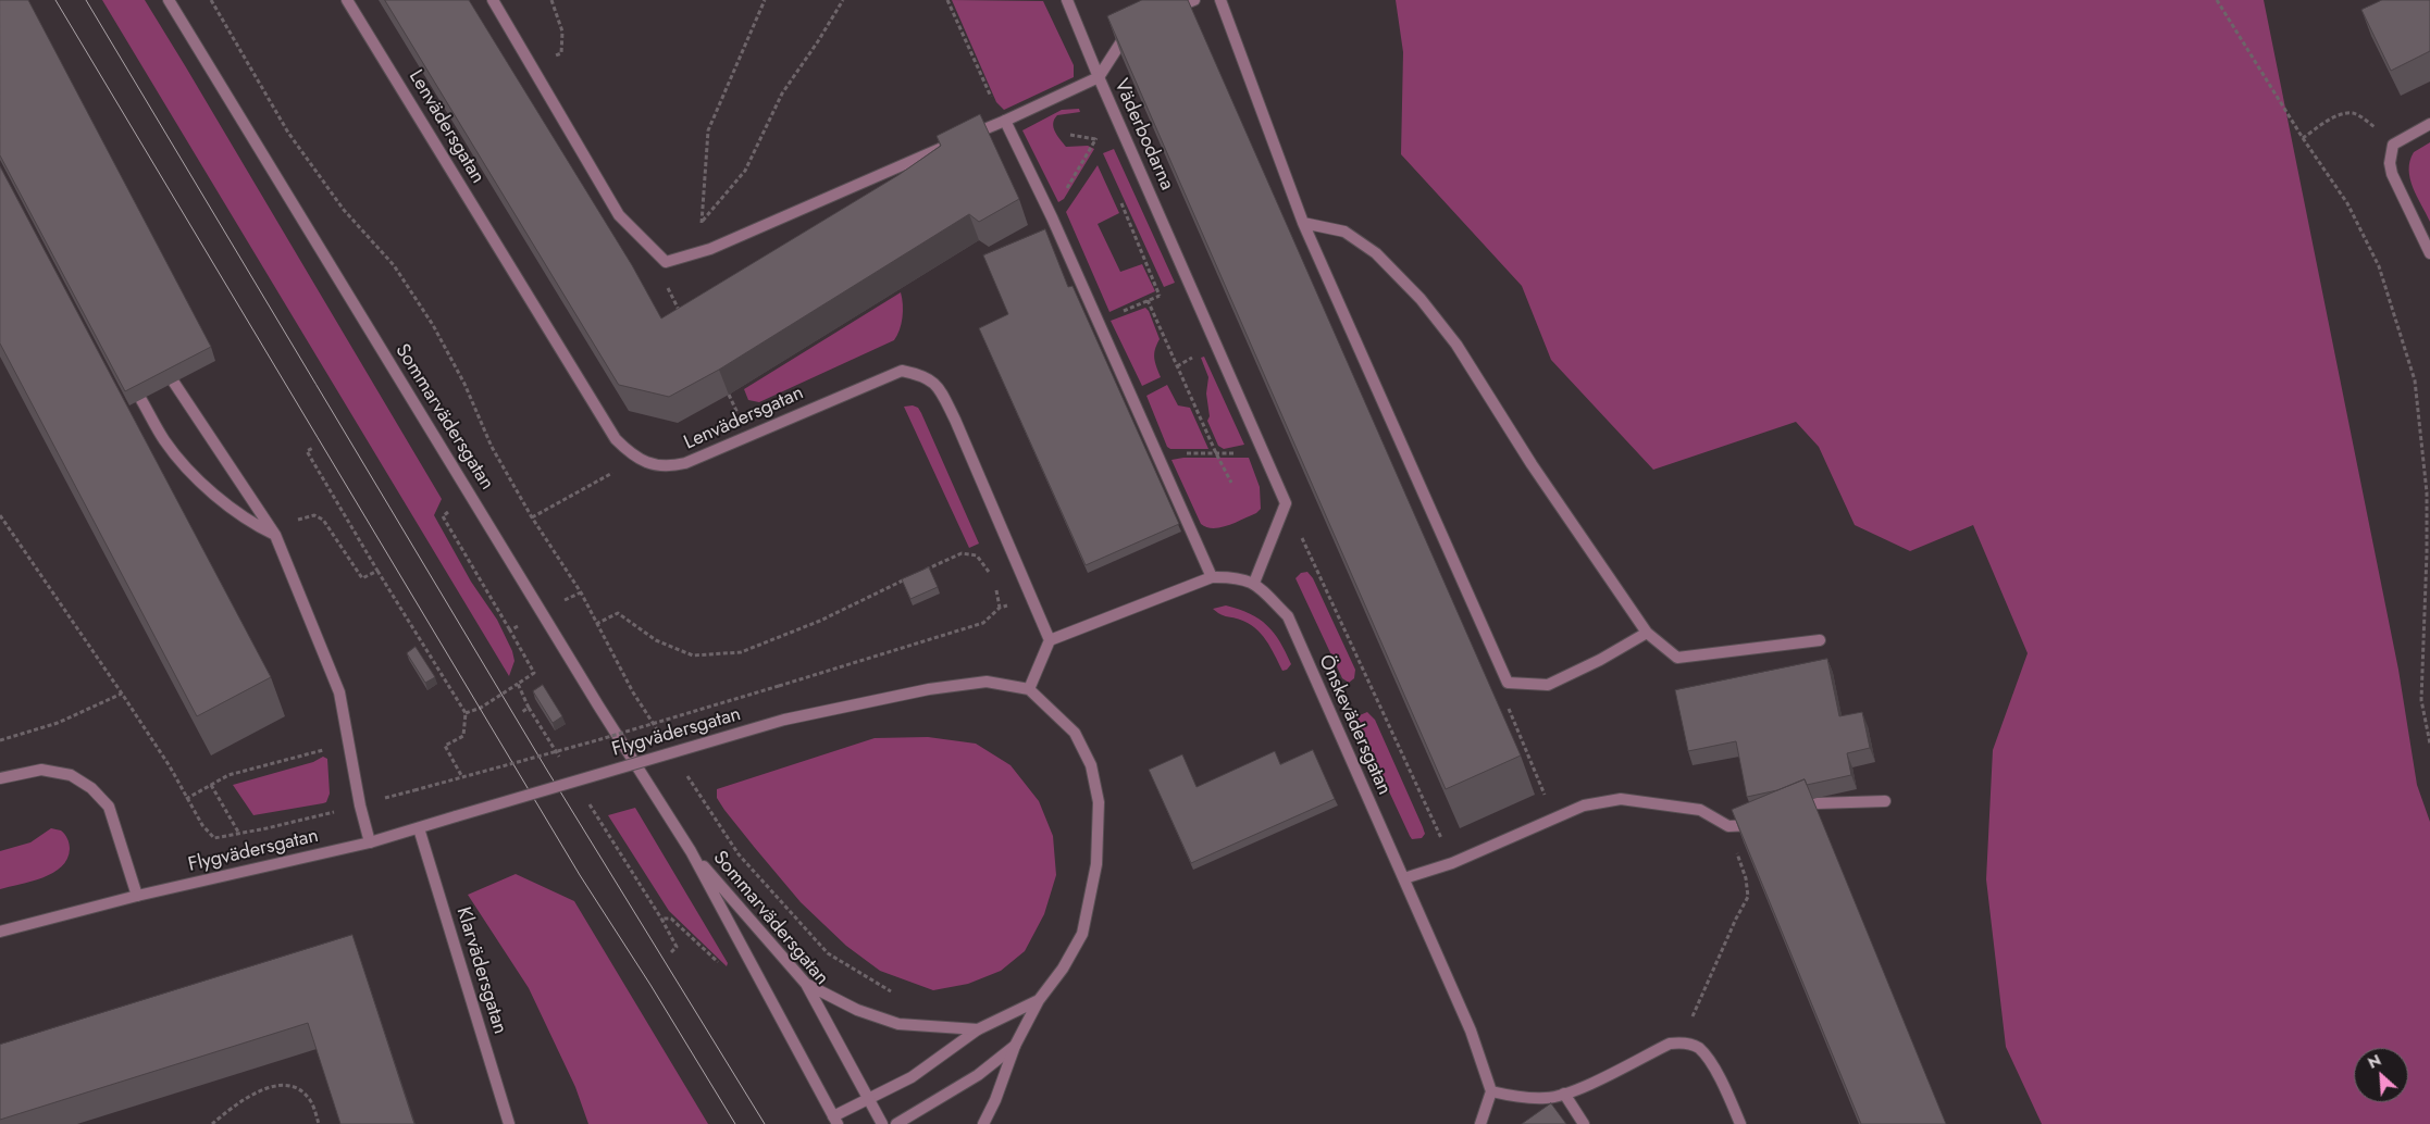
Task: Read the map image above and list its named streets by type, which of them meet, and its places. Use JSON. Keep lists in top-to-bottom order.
{
  "streets": {
    "street": [
      "Lenvädersgatan",
      "Väderbodarna",
      "Sommarvädersgatan",
      "Önskevädersgatan",
      "Flygvädersgatan",
      "Klarvädersgatan"
    ]
  },
  "crossings": [
    ["Flygvädersgatan", "Klarvädersgatan"]
  ],
  "north": "top left"
}
